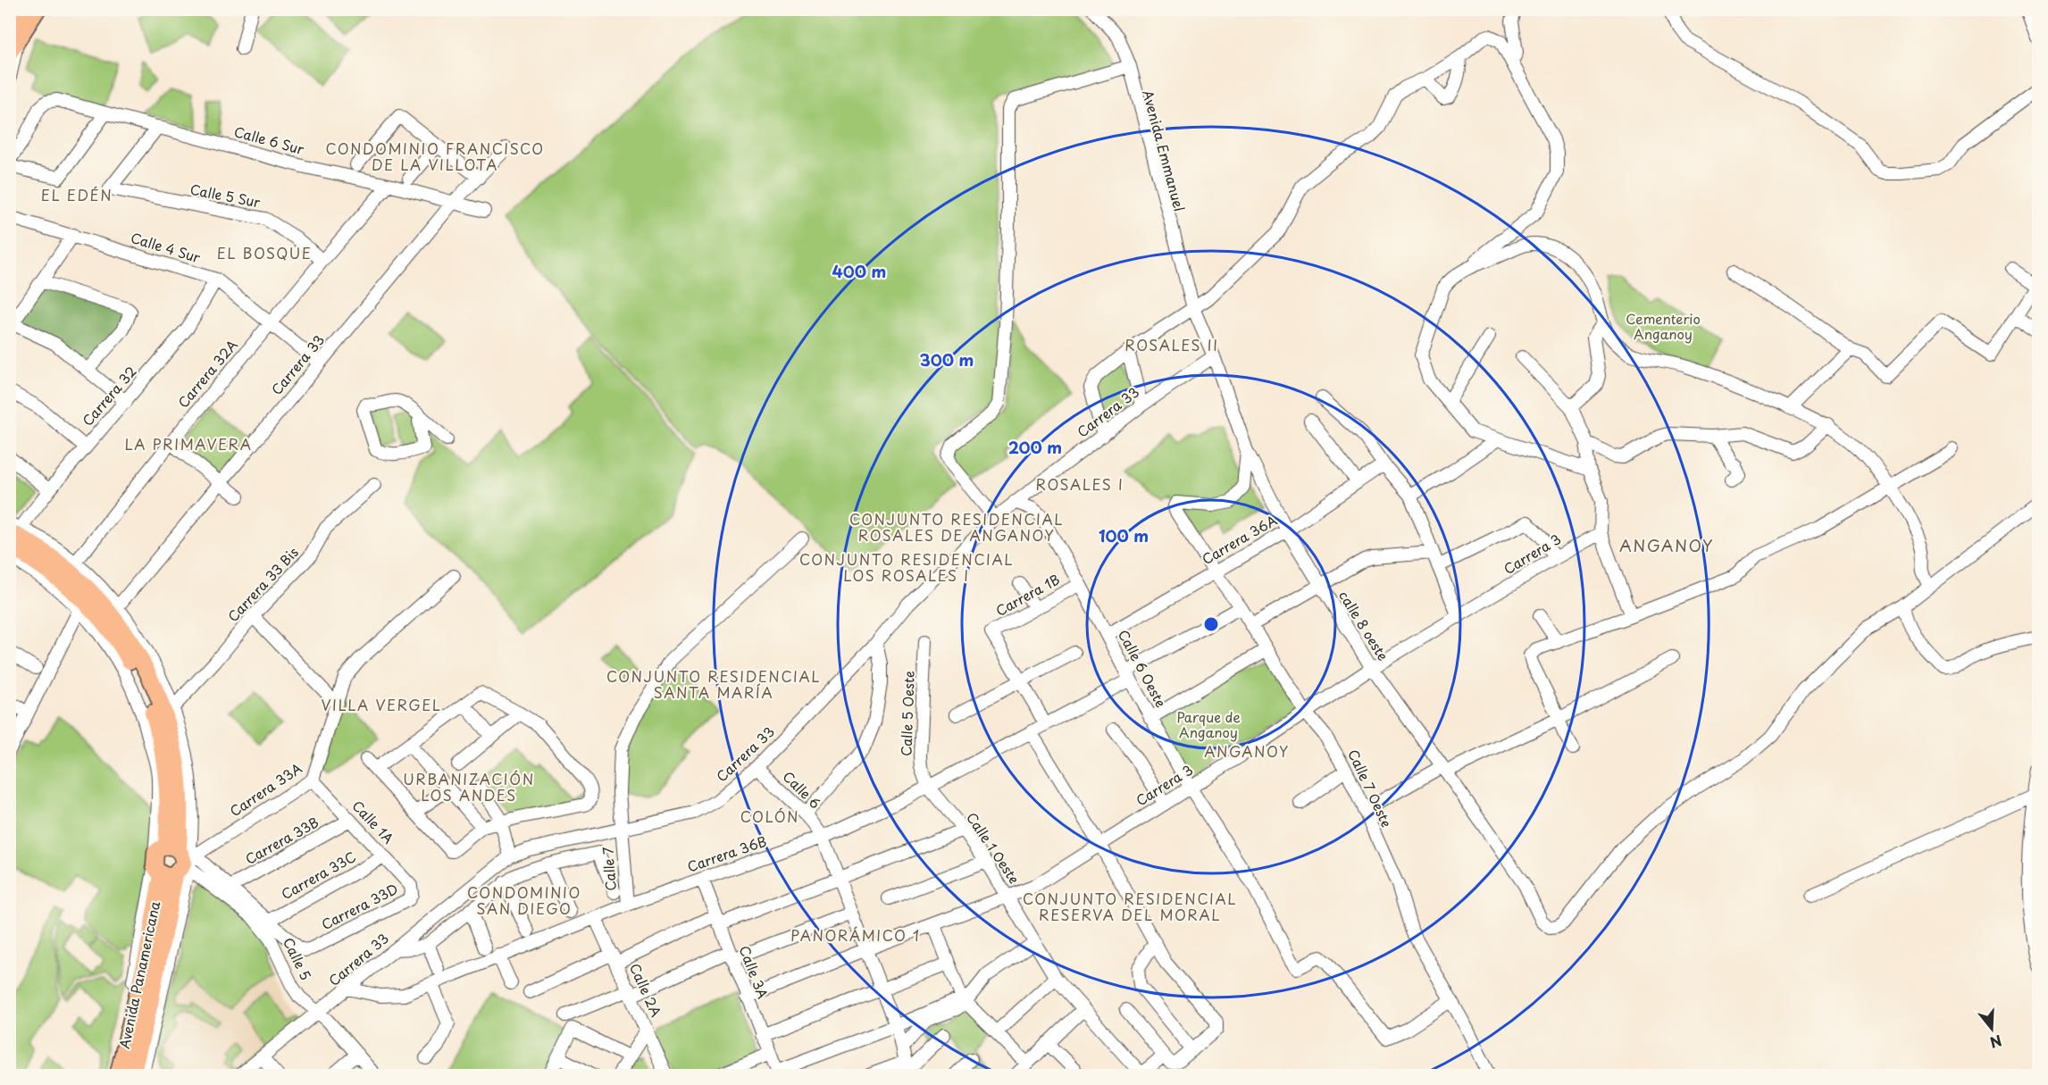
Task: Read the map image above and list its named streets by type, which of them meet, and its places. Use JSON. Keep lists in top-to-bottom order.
{
  "streets": {
    "main road": ["Avenida Panamericana"],
    "street": [
      "Calle 6 Sur",
      "Avenida Emmanuel",
      "Calle 5 Sur",
      "Calle 4 Sur",
      "Carrera 33",
      "Carrera 32A",
      "Carrera 32",
      "Carrera 36A",
      "Carrera 3",
      "Carrera 33 Bis",
      "Carrera 1B",
      "calle 8 oeste",
      "Calle 6 Oeste",
      "Calle 5 Oeste",
      "Calle 7 Oeste",
      "Carrera 33A",
      "Calle 6",
      "Calle 1A",
      "Carrera 33B",
      "Calle 1 Oeste",
      "Carrera 36B",
      "Calle 7",
      "Carrera 33C",
      "Carrera 33D",
      "Calle 5",
      "Calle 3A",
      "Calle 2A"
    ]
  },
  "crossings": [
    ["Calle 6 Sur", "Calle 5 Sur"],
    ["Calle 6 Sur", "Carrera 33"],
    ["Calle 6 Sur", "Carrera 32A"],
    ["Avenida Emmanuel", "calle 8 oeste"],
    ["Calle 5 Sur", "Carrera 32A"],
    ["Calle 4 Sur", "Carrera 33"],
    ["Calle 4 Sur", "Carrera 32A"],
    ["Calle 4 Sur", "Carrera 32"],
    ["Carrera 33", "calle 8 oeste"],
    ["Carrera 33", "Calle 6 Oeste"],
    ["Carrera 33", "Calle 6"],
    ["Carrera 33", "Carrera 36B"],
    ["Carrera 33", "Calle 7"],
    ["Carrera 33", "Calle 5"],
    ["Carrera 32A", "Avenida Panamericana"],
    ["Carrera 32", "Avenida Panamericana"],
    ["Carrera 36A", "calle 8 oeste"],
    ["Carrera 36A", "Calle 6 Oeste"],
    ["Carrera 36A", "Calle 7 Oeste"],
    ["Carrera 3", "calle 8 oeste"],
    ["Carrera 3", "Calle 6 Oeste"],
    ["Carrera 3", "Calle 7 Oeste"],
    ["Carrera 3", "Calle 6"],
    ["Carrera 3", "Calle 1 Oeste"],
    ["Carrera 3", "Calle 3A"],
    ["Carrera 1B", "Calle 6 Oeste"],
    ["calle 8 oeste", "Calle 7 Oeste"],
    ["Calle 6 Oeste", "Calle 7 Oeste"],
    ["Calle 6 Oeste", "Carrera 36B"],
    ["Calle 5 Oeste", "Calle 1 Oeste"],
    ["Calle 5 Oeste", "Carrera 36B"],
    ["Calle 7 Oeste", "Carrera 36B"],
    ["Carrera 33A", "Calle 1A"],
    ["Carrera 33A", "Calle 5"],
    ["Carrera 33A", "Avenida Panamericana"],
    ["Calle 6", "Carrera 36B"],
    ["Calle 1A", "Carrera 33B"],
    ["Calle 1A", "Carrera 33C"],
    ["Calle 1A", "Carrera 33D"],
    ["Calle 1 Oeste", "Carrera 36B"],
    ["Carrera 36B", "Calle 7"],
    ["Carrera 36B", "Calle 3A"],
    ["Carrera 36B", "Calle 2A"],
    ["Carrera 33C", "Carrera 33D"],
    ["Calle 5", "Avenida Panamericana"]
  ],
  "districts": [
    "CONDOMINIO FRANCISCO DE LA VILLOTA",
    "EL EDÉN",
    "EL BOSQUE",
    "ROSALES II",
    "LA PRIMAVERA",
    "ROSALES I",
    "CONJUNTO RESIDENCIAL ROSALES DE ANGANOY",
    "ANGANOY",
    "CONJUNTO RESIDENCIAL LOS ROSALES I",
    "CONJUNTO RESIDENCIAL SANTA MARÍA",
    "VILLA VERGEL",
    "ANGANOY",
    "URBANIZACIÓN LOS ANDES",
    "COLÓN",
    "CONDOMINIO SAN DIEGO",
    "CONJUNTO RESIDENCIAL RESERVA DEL MORAL",
    "PANORÁMICO 1"
  ],
  "parks": ["Cementerio Anganoy", "Parque de Anganoy"],
  "north": "bottom",
  "rings": [
    "400 m",
    "300 m",
    "200 m",
    "100 m"
  ]
}
